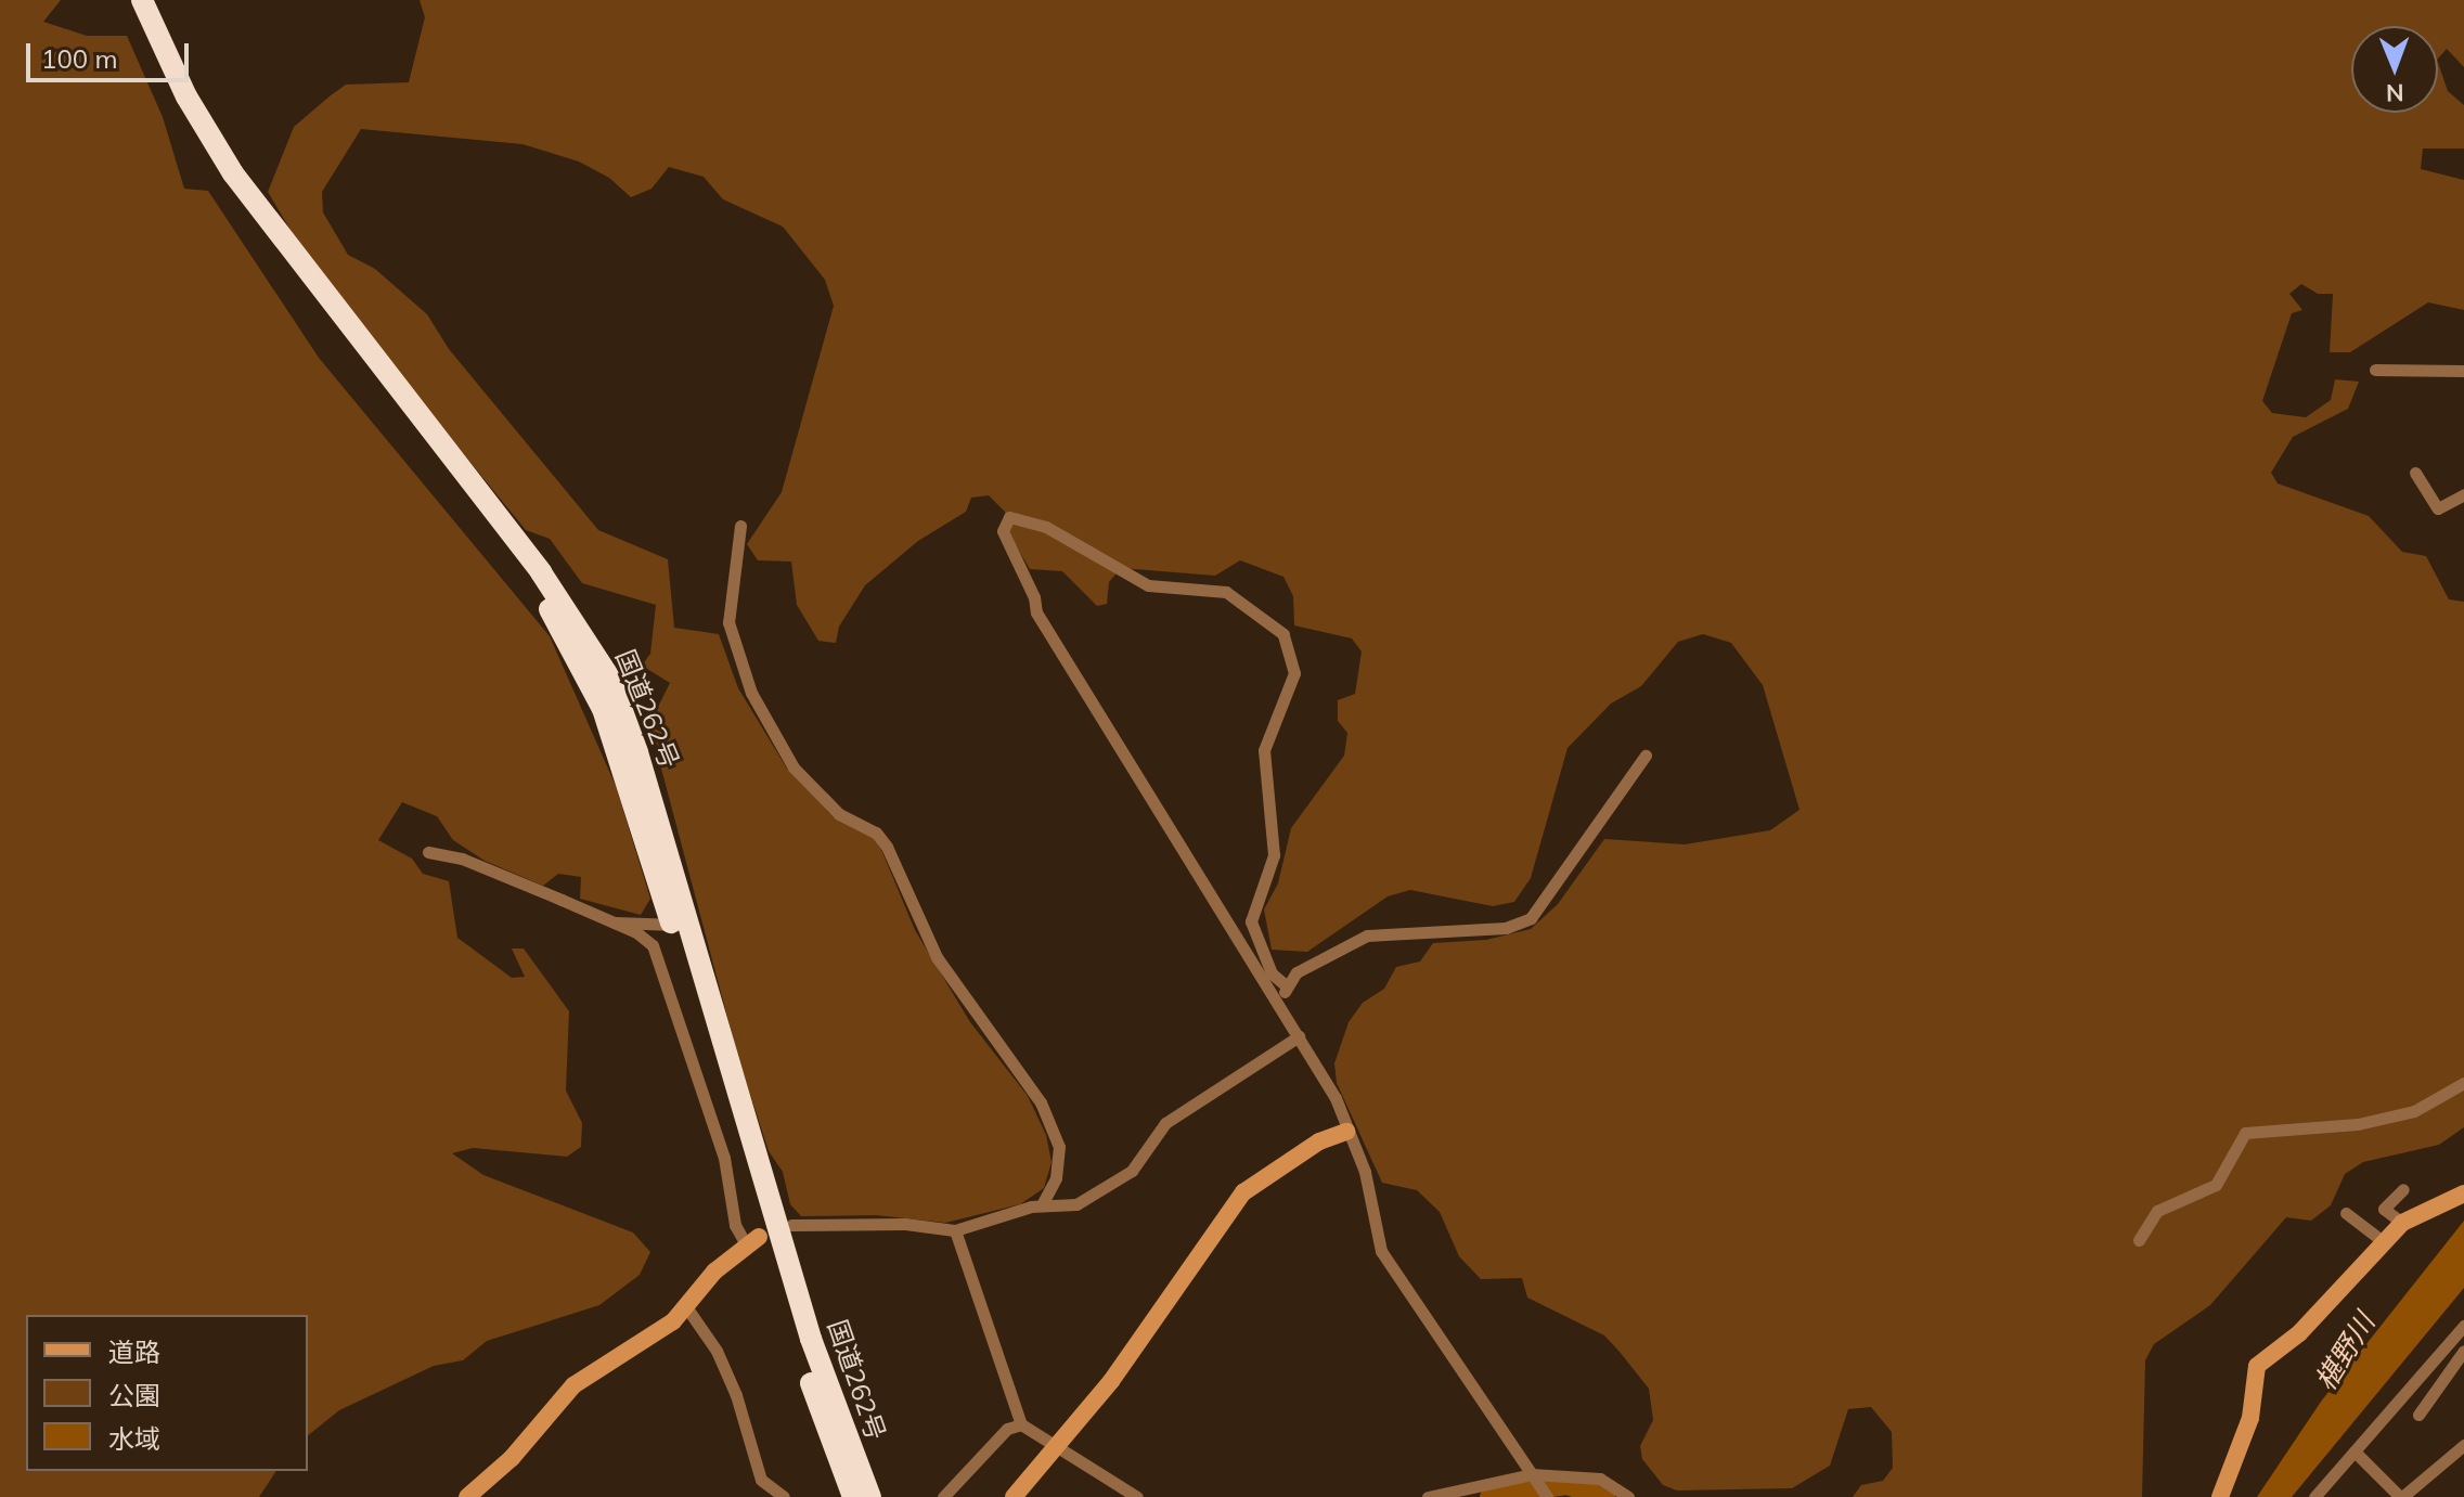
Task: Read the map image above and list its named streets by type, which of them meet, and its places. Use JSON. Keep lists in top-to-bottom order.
{
  "streets": {
    "highway": ["国道262号"]
  },
  "water": ["椹野川"],
  "legend": ["道路", "公園", "水域"],
  "scale_bar": "100 m",
  "north": "bottom"
}
